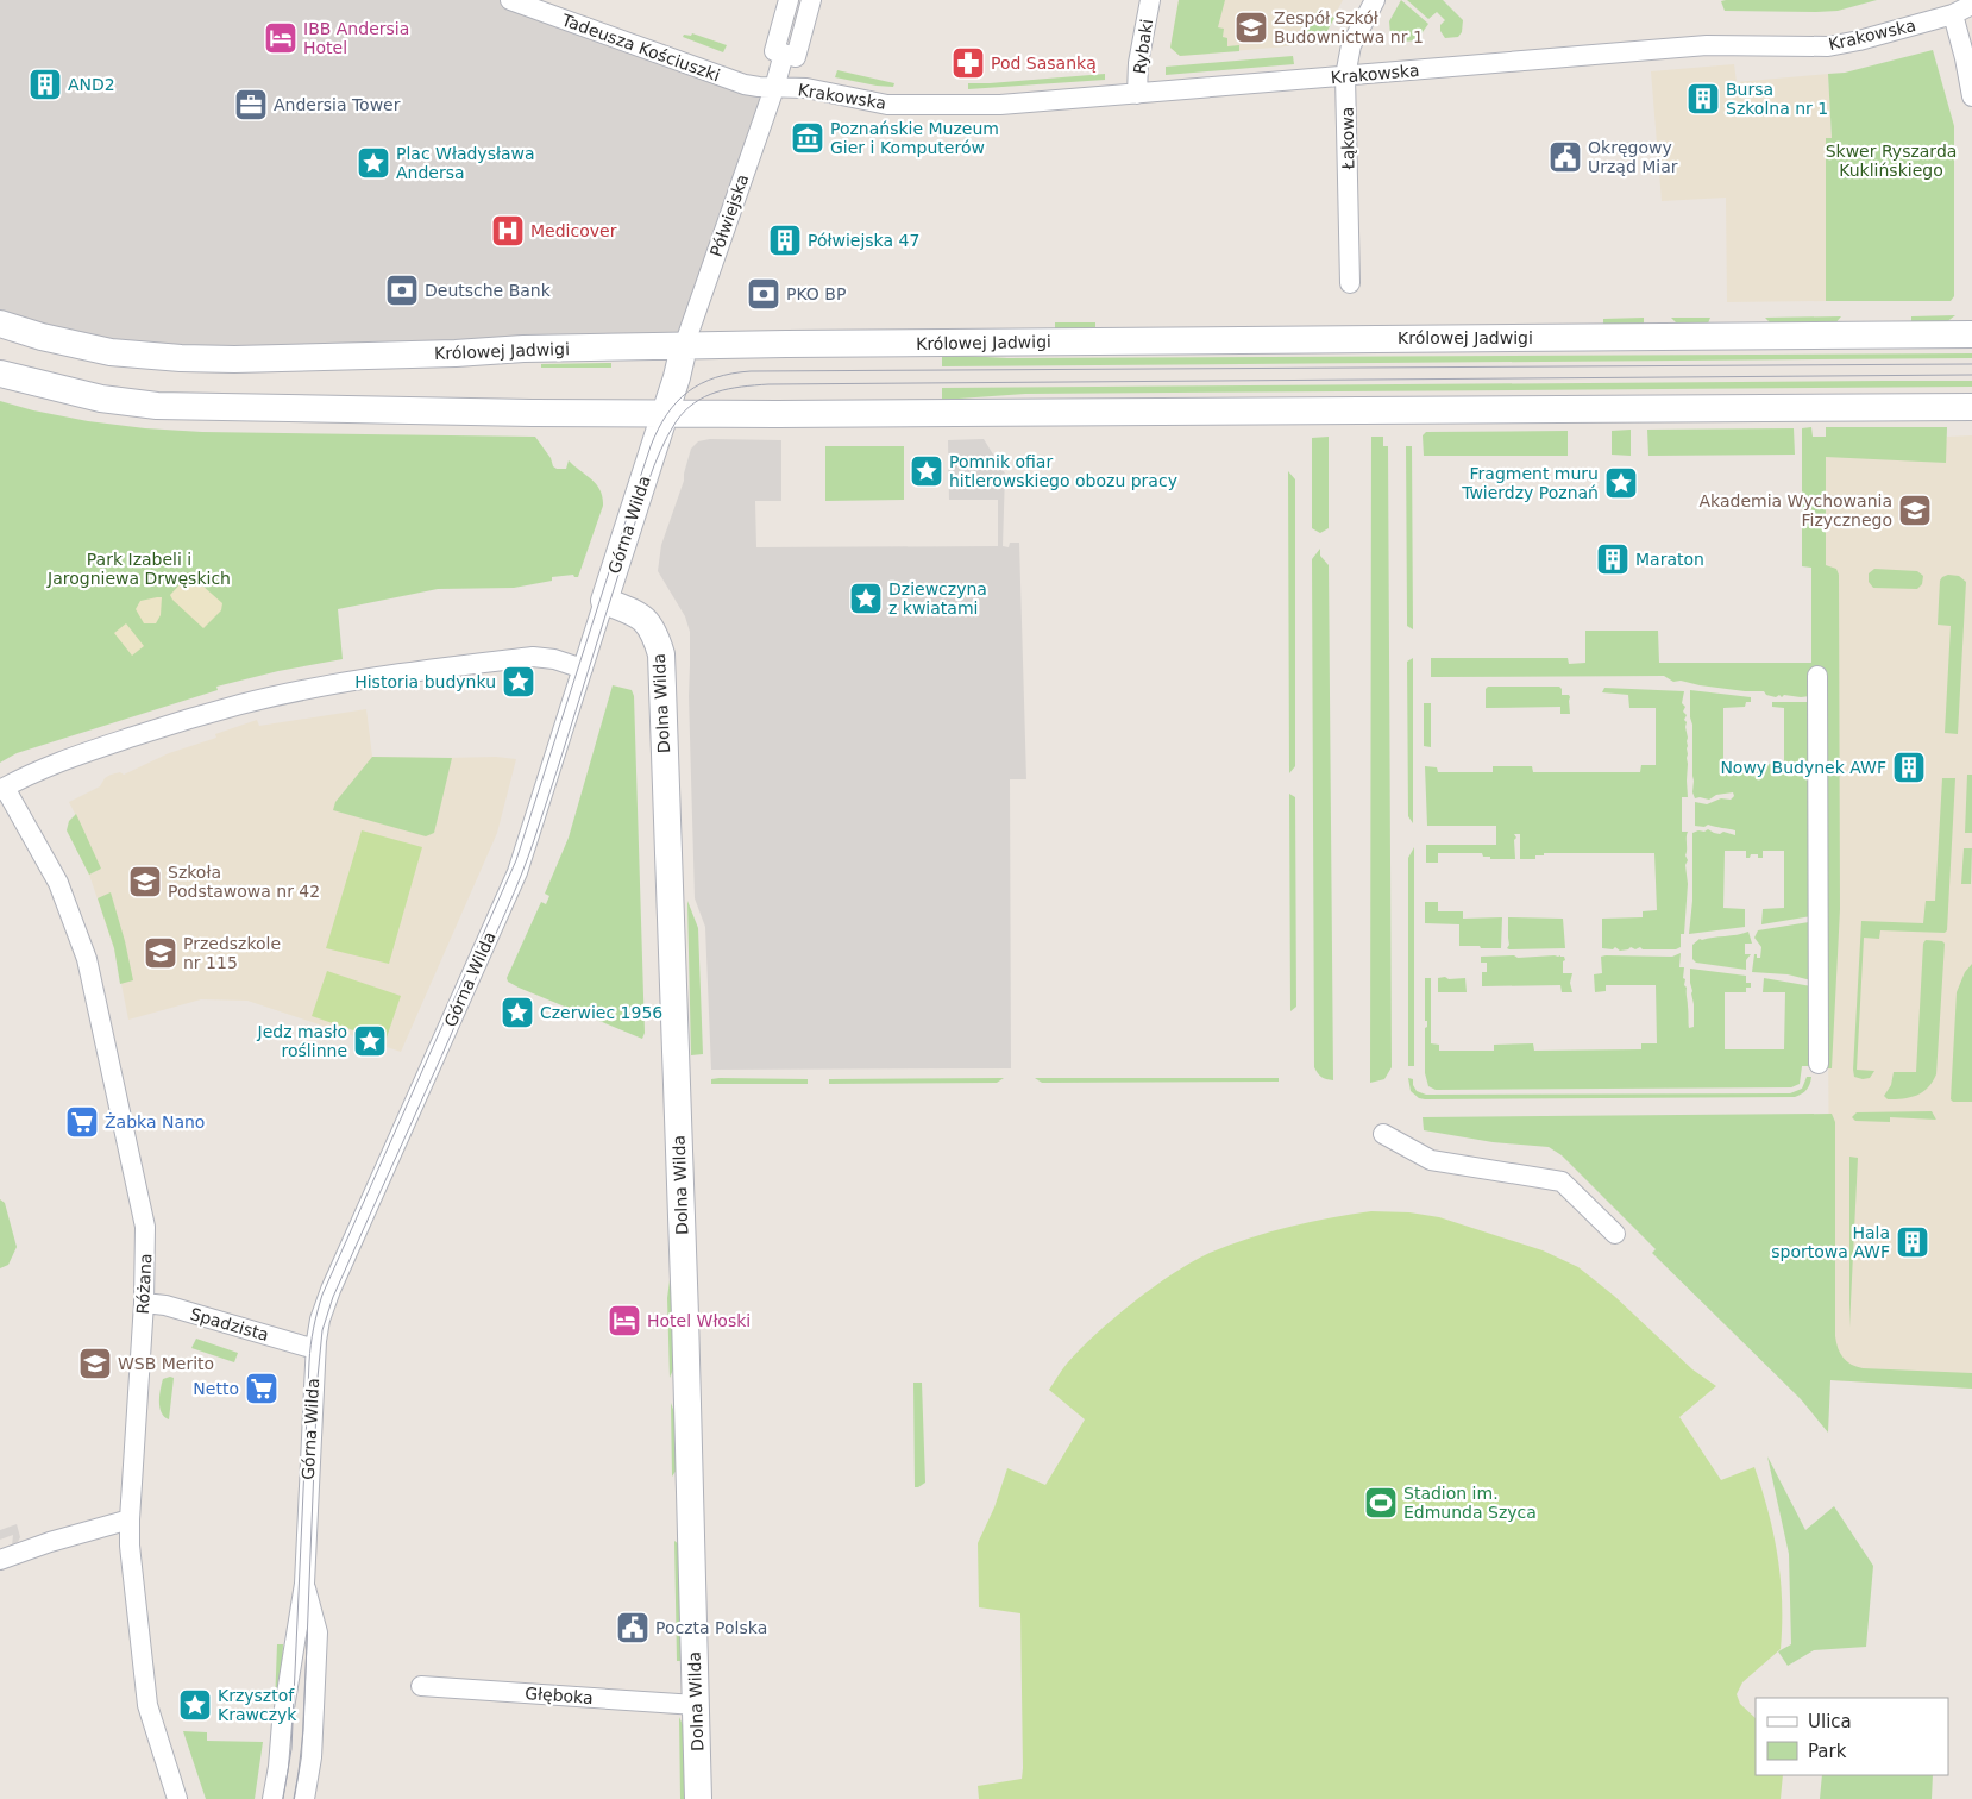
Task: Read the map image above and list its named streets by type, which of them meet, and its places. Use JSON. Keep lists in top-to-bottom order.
{
  "streets": {
    "street": [
      "Krakowska",
      "Rybaki",
      "Tadeusza Kościuszki",
      "Łąkowa",
      "Półwiejska",
      "Królowej Jadwigi",
      "Górna Wilda",
      "Dolna Wilda",
      "Różana",
      "Spadzista",
      "Głęboka"
    ]
  },
  "crossings": [
    ["Krakowska", "Rybaki"],
    ["Krakowska", "Tadeusza Kościuszki"],
    ["Krakowska", "Łąkowa"],
    ["Krakowska", "Półwiejska"],
    ["Tadeusza Kościuszki", "Półwiejska"],
    ["Półwiejska", "Królowej Jadwigi"],
    ["Półwiejska", "Górna Wilda"],
    ["Górna Wilda", "Dolna Wilda"],
    ["Górna Wilda", "Spadzista"],
    ["Dolna Wilda", "Głęboka"],
    ["Różana", "Spadzista"]
  ],
  "parks": ["Skwer Ryszarda Kuklińskiego", "Park Izabeli i Jarogniewa Drwęskich"],
  "places": {
    "school or university": [
      "Zespół Szkół Budownictwa nr 1",
      "Akademia Wychowania Fizycznego",
      "Szkoła Podstawowa nr 42",
      "Przedszkole nr 115",
      "WSB Merito"
    ],
    "hotel": ["IBB Andersia Hotel", "Hotel Włoski"],
    "pharmacy": ["Pod Sasanką"],
    "building": [
      "AND2",
      "Bursa Szkolna nr 1",
      "Półwiejska 47",
      "Maraton",
      "Nowy Budynek AWF",
      "Hala sportowa AWF"
    ],
    "office": ["Andersia Tower"],
    "museum": ["Poznańskie Muzeum Gier i Komputerów"],
    "public building": ["Okręgowy Urząd Miar", "Poczta Polska"],
    "place": [
      "Plac Władysława Andersa",
      "Pomnik ofiar hitlerowskiego obozu pracy",
      "Fragment muru Twierdzy Poznań",
      "Dziewczyna z kwiatami",
      "Historia budynku",
      "Czerwiec 1956",
      "Jedz masło roślinne",
      "Krzysztof Krawczyk"
    ],
    "hospital": ["Medicover"],
    "bank": ["Deutsche Bank", "PKO BP"],
    "supermarket": ["Żabka Nano", "Netto"],
    "sports": ["Stadion im. Edmunda Szyca"]
  },
  "legend": ["Ulica", "Park"]
}
